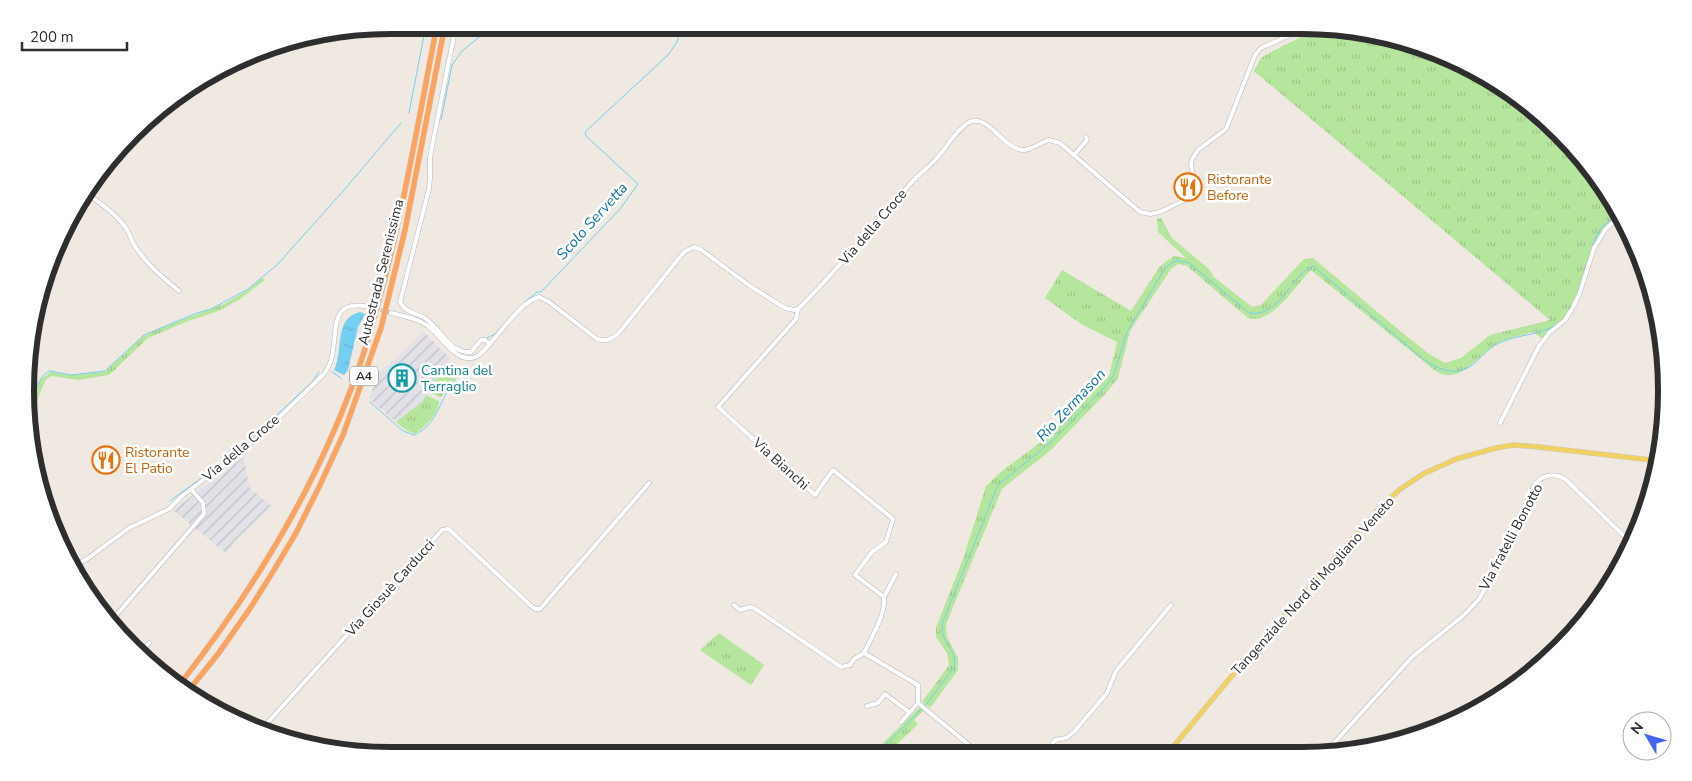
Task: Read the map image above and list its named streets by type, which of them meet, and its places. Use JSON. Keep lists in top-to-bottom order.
{
  "streets": {
    "highway": ["Autostrada Serenissima", "A4"],
    "main road": ["Tangenziale Nord di Mogliano Veneto"],
    "street": [
      "Via della Croce",
      "Via Bianchi",
      "Via fratelli Bonotto",
      "Via Giosuè Carducci"
    ]
  },
  "crossings": [
    ["Via della Croce", "Via Bianchi"]
  ],
  "water": ["Scolo Servetta", "Rio Zermason"],
  "places": {
    "restaurant": ["Ristorante Before", "Ristorante El Patio"],
    "building": ["Cantina del Terraglio"]
  },
  "scale_bar": "200 m",
  "north": "top left"
}
